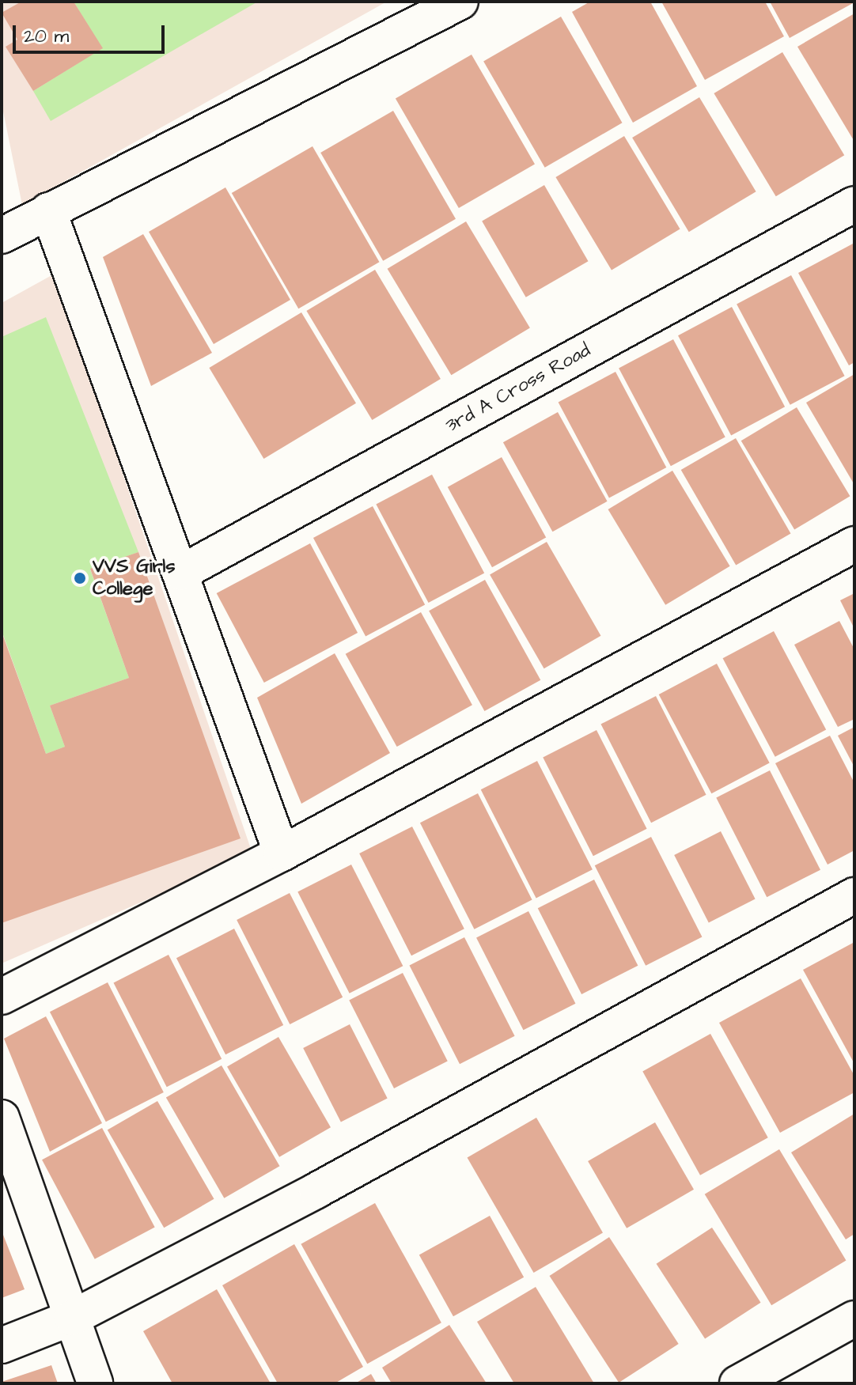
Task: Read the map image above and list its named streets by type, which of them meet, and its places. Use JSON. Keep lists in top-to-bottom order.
{
  "streets": {
    "street": ["3rd A Cross Road"]
  },
  "places": ["VVS Girls College"],
  "scale_bar": "20 m"
}
